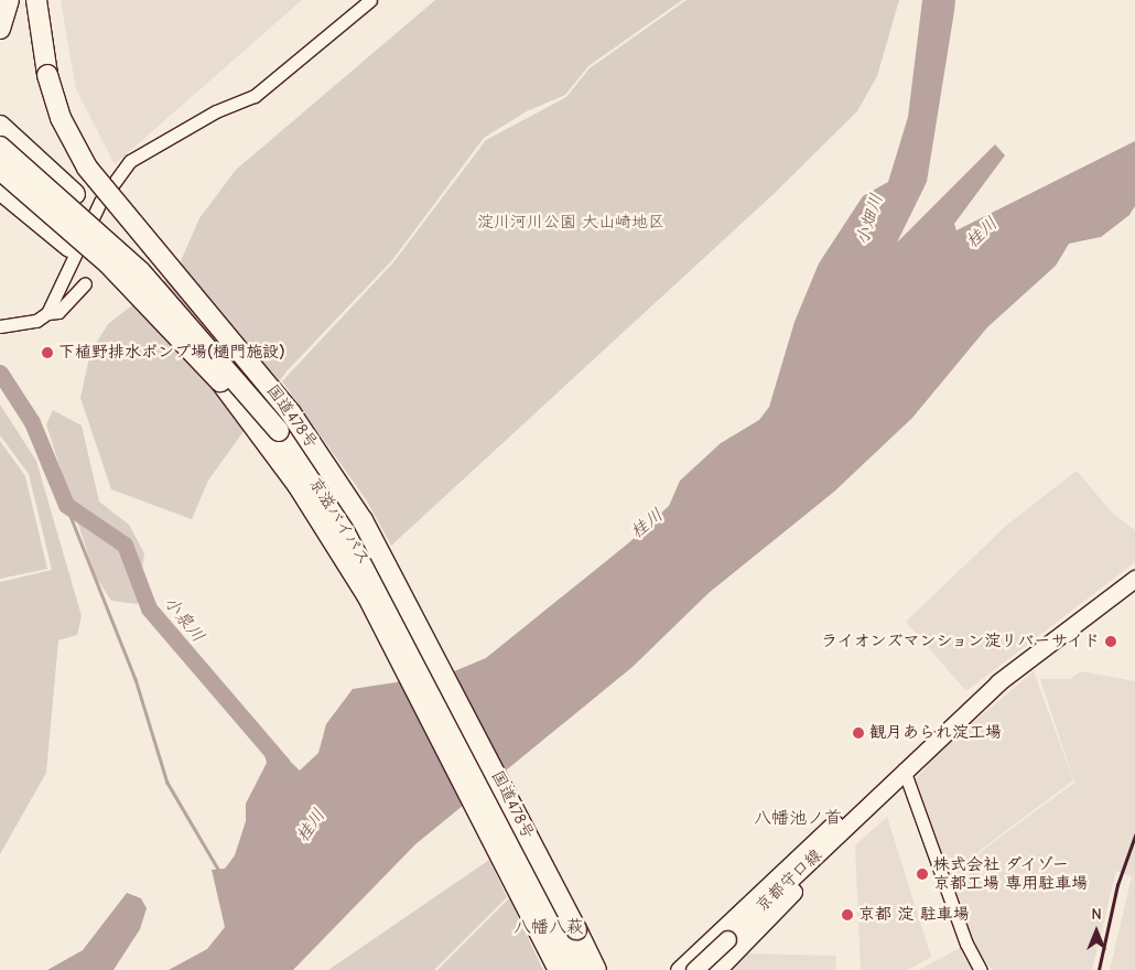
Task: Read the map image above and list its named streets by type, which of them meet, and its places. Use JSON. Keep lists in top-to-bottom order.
{
  "streets": {
    "highway": ["国道478号", "京滋バイパス"],
    "main road": ["京都守口線"]
  },
  "districts": ["八幡池ノ首", "八幡八萩"],
  "water": ["小畑川", "桂川", "小泉川"],
  "parks": ["淀川河川公園 大山崎地区"],
  "places": [
    "下植野排水ポンプ場(樋門施設)",
    "ライオンズマンション淀リバーサイド",
    "観月あられ淀工場",
    "株式会社 ダイゾー 京都工場 専用駐車場",
    "京都 淀 駐車場"
  ],
  "north": "top"
}
